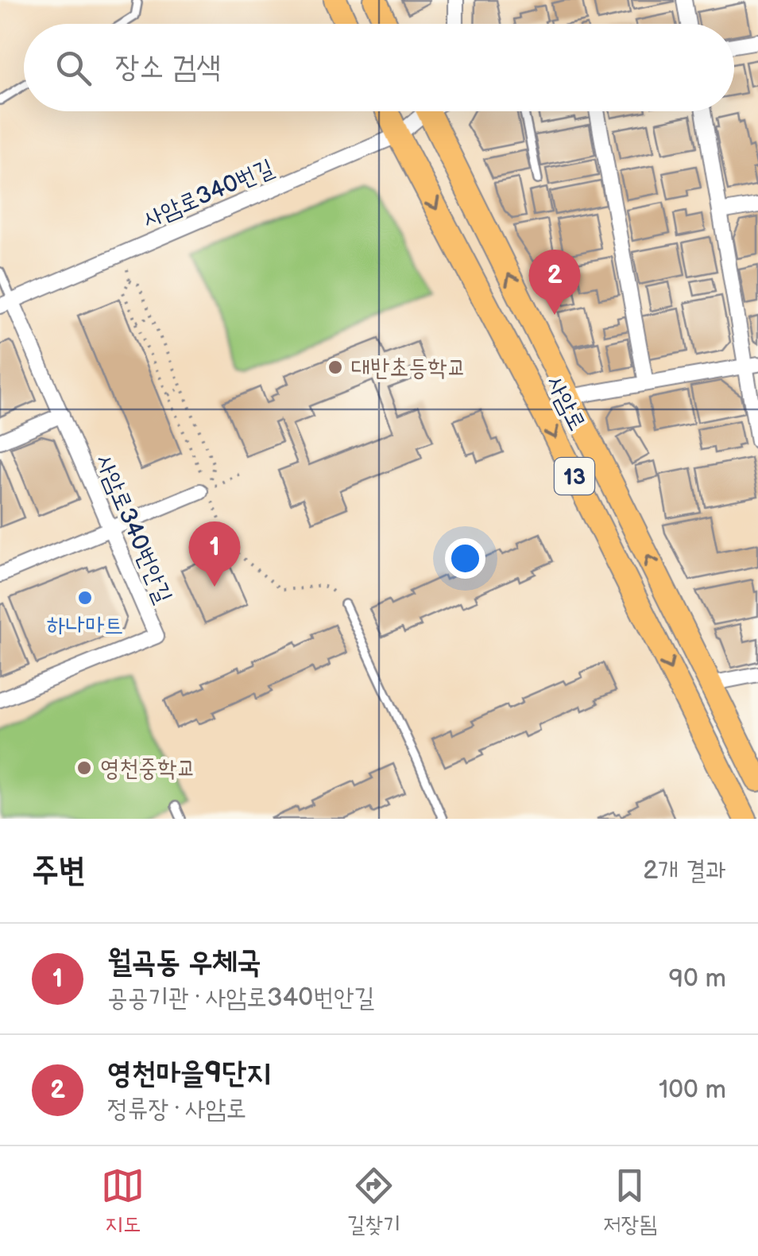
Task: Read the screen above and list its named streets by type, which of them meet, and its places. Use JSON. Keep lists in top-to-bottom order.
{
  "streets": {
    "main road": ["사암로", "13"],
    "street": ["사암로340번길", "사암로340번안길"]
  },
  "crossings": [
    ["사암로340번길", "사암로"],
    ["사암로340번길", "사암로340번안길"]
  ],
  "places": ["대반초등학교", "하나마트", "영천중학교"],
  "page": {
    "search": "장소 검색",
    "pins": ["2", "1"],
    "heading": ["주변", "2개 결과"],
    "list": [
      {
        "mark": "1",
        "name": "월곡동 우체국",
        "note": "공공기관 · 사암로340번안길",
        "value": "90 m"
      },
      {
        "mark": "2",
        "name": "영천마을9단지",
        "note": "정류장 · 사암로",
        "value": "100 m"
      }
    ],
    "nav": ["지도", "길찾기", "저장됨"]
  }
}
